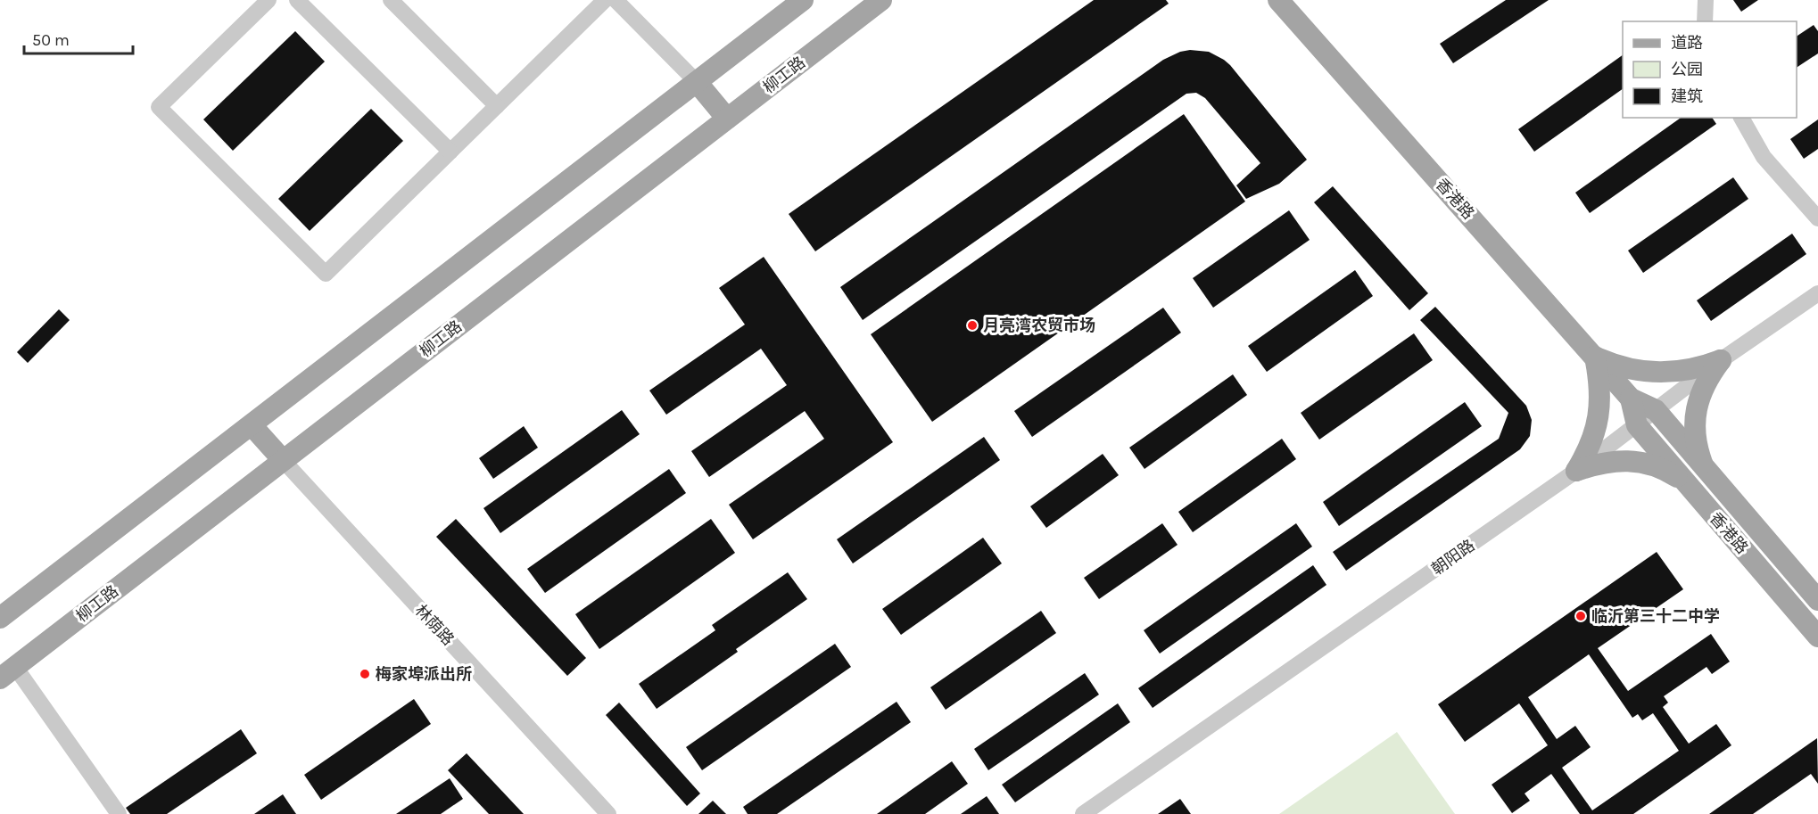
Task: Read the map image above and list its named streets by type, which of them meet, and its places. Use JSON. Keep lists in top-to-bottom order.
{
  "streets": {
    "main road": ["柳工路", "香港路"],
    "street": ["朝阳路", "林荫路"]
  },
  "crossings": [
    ["柳工路", "林荫路"],
    ["香港路", "朝阳路"]
  ],
  "places": ["月亮湾农贸市场", "临沂第三十二中学", "梅家埠派出所"],
  "legend": ["道路", "公园", "建筑"],
  "scale_bar": "50 m"
}
